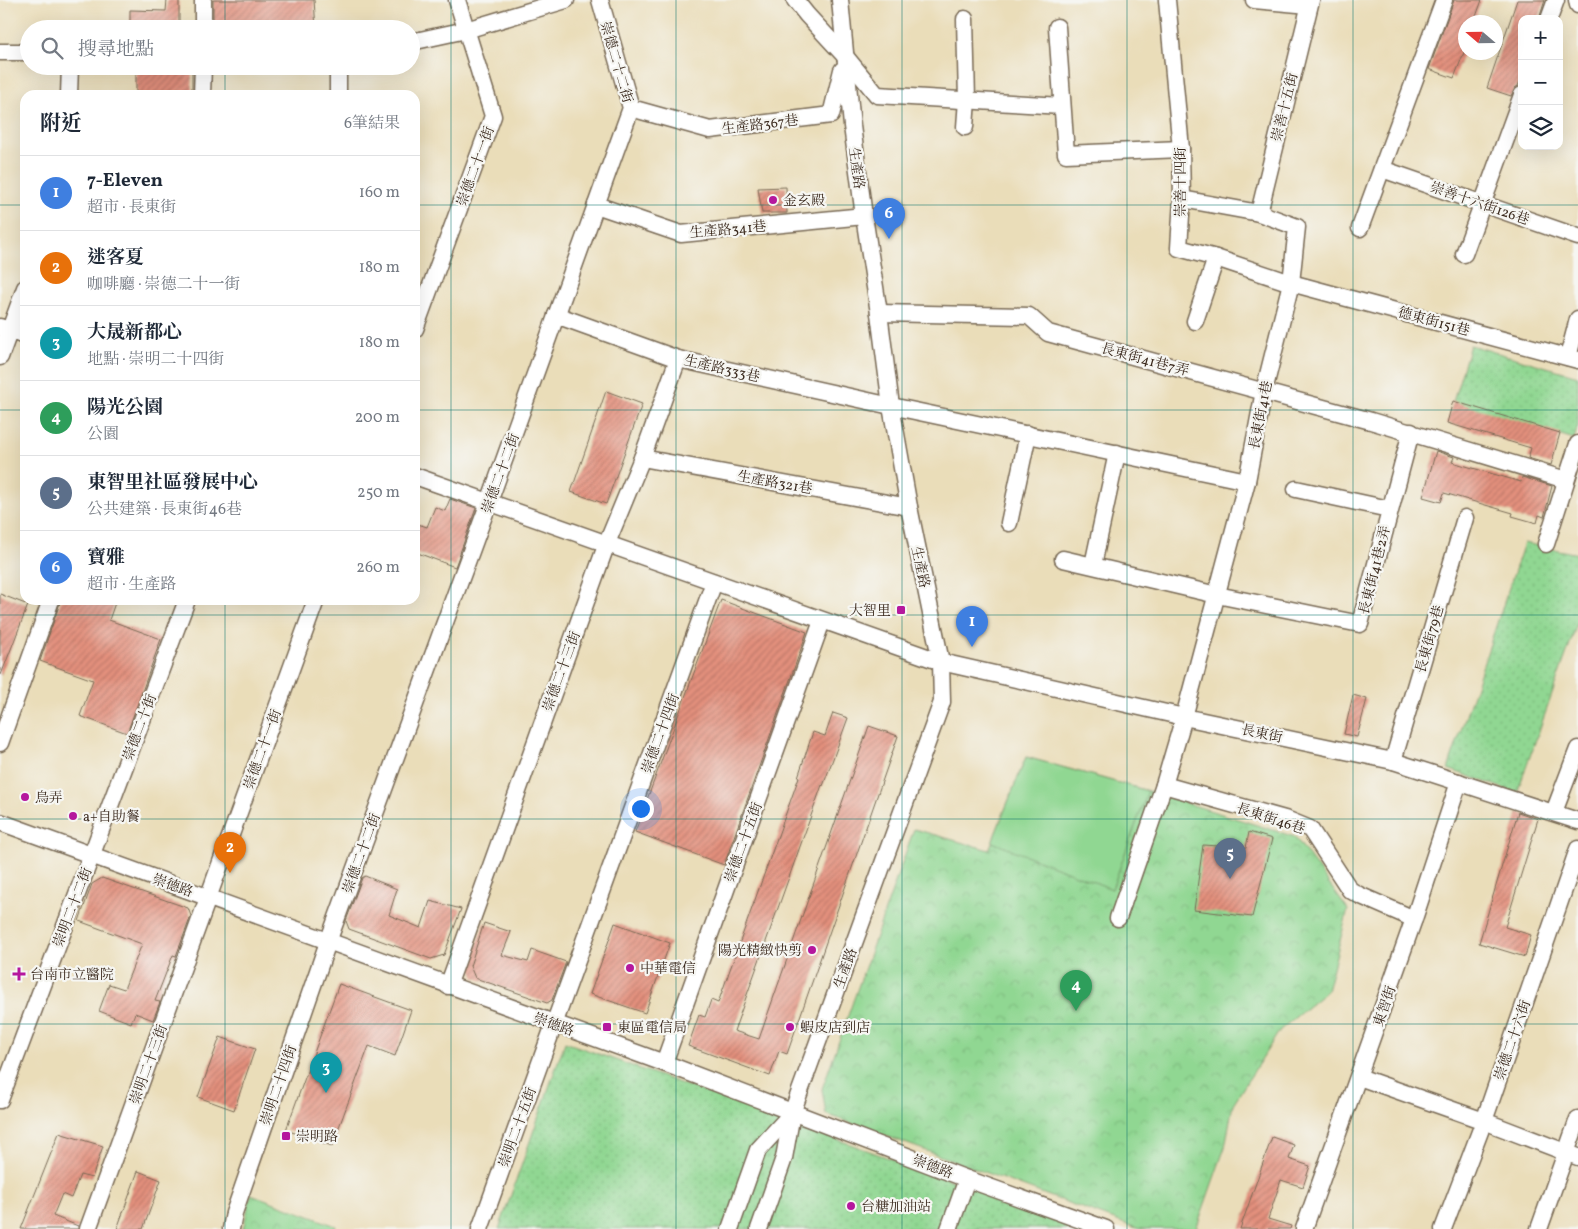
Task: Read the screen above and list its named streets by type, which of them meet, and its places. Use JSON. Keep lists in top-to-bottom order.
{
  "streets": {
    "street": [
      "崇德二十二街",
      "崇善十五街",
      "生產路367巷",
      "崇德二十一街",
      "生產路",
      "崇善十四街",
      "崇善十六街126巷",
      "生產路341巷",
      "德東街151巷",
      "長東街41巷7弄",
      "生產路333巷",
      "長東街41巷",
      "生產路321巷",
      "長東街41巷2弄",
      "長東街79巷",
      "崇德二十三街",
      "崇德二十街",
      "崇德二十四街",
      "長東街",
      "長東街46巷",
      "崇德二十五街",
      "崇德路",
      "崇明二十二街",
      "東智街",
      "崇德二十六街",
      "崇明二十三街",
      "崇明二十四街",
      "崇明二十五街"
    ]
  },
  "crossings": [
    ["崇德二十二街", "生產路367巷"],
    ["崇德二十二街", "生產路341巷"],
    ["崇德二十二街", "生產路333巷"],
    ["崇德二十二街", "長東街"],
    ["崇德二十二街", "崇德路"],
    ["崇德二十二街", "崇明二十四街"],
    ["崇善十五街", "長東街41巷"],
    ["生產路367巷", "生產路"],
    ["崇德二十一街", "崇德路"],
    ["崇德二十一街", "崇明二十三街"],
    ["生產路", "生產路341巷"],
    ["生產路", "長東街41巷7弄"],
    ["生產路", "生產路333巷"],
    ["生產路", "生產路321巷"],
    ["生產路", "長東街"],
    ["生產路", "崇德路"],
    ["崇善十四街", "德東街151巷"],
    ["崇善十四街", "長東街41巷"],
    ["德東街151巷", "長東街41巷"],
    ["長東街41巷7弄", "長東街41巷"],
    ["長東街41巷7弄", "長東街41巷2弄"],
    ["生產路333巷", "長東街41巷"],
    ["生產路333巷", "崇德二十三街"],
    ["長東街41巷", "長東街41巷2弄"],
    ["長東街41巷", "長東街"],
    ["生產路321巷", "崇德二十三街"],
    ["長東街79巷", "長東街"],
    ["崇德二十三街", "長東街"],
    ["崇德二十三街", "崇德路"],
    ["崇德二十街", "崇德路"],
    ["崇德二十街", "崇明二十二街"],
    ["崇德二十四街", "長東街"],
    ["崇德二十四街", "崇德路"],
    ["崇德二十四街", "崇明二十五街"],
    ["長東街", "崇德二十五街"],
    ["長東街", "東智街"],
    ["長東街46巷", "東智街"],
    ["崇德二十五街", "崇德路"],
    ["崇德路", "崇明二十二街"],
    ["崇德路", "崇明二十三街"],
    ["崇德路", "崇明二十四街"],
    ["崇德路", "崇明二十五街"]
  ],
  "places": {
    "other": [
      "金玄殿",
      "烏弄",
      "a+自助餐",
      "陽光精緻快剪",
      "中華電信",
      "蝦皮店到店",
      "台糖加油站"
    ],
    "transit": ["大智里", "東區電信局", "崇明路"],
    "health": ["台南市立醫院"]
  },
  "north": "left",
  "page": {
    "map_buttons": ["+", "−"],
    "search": "搜尋地點",
    "heading": ["附近", "6筆結果"],
    "list": [
      {
        "mark": "1",
        "name": "7-Eleven",
        "note": "超市 · 長東街",
        "value": "160 m"
      },
      {
        "mark": "2",
        "name": "迷客夏",
        "note": "咖啡廳 · 崇德二十一街",
        "value": "180 m"
      },
      {
        "mark": "3",
        "name": "大晟新都心",
        "note": "地點 · 崇明二十四街",
        "value": "180 m"
      },
      {
        "mark": "4",
        "name": "陽光公園",
        "note": "公園",
        "value": "200 m"
      },
      {
        "mark": "5",
        "name": "東智里社區發展中心",
        "note": "公共建築 · 長東街46巷",
        "value": "250 m"
      },
      {
        "mark": "6",
        "name": "寶雅",
        "note": "超市 · 生產路",
        "value": "260 m"
      }
    ],
    "pins": [
      "6",
      "1",
      "2",
      "5",
      "4",
      "3"
    ]
  }
}
